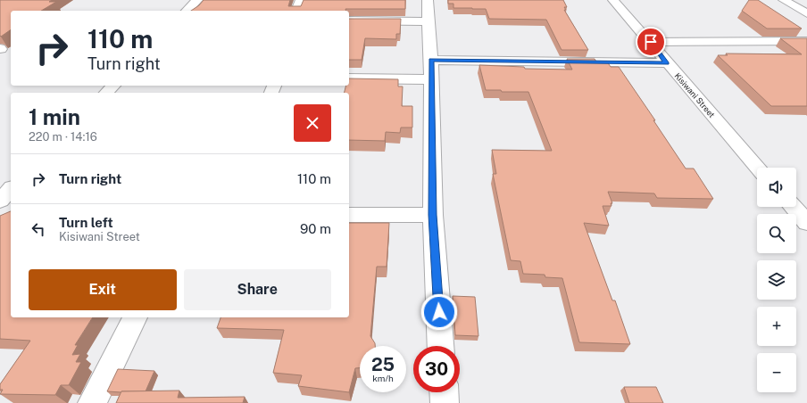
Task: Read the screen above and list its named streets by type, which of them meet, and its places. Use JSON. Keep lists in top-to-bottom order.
{
  "streets": {
    "street": ["Kisiwani Street"]
  },
  "page": {
    "turn": ["110 m", "Turn right"],
    "heading": ["1 min", "220 m · 14:16"],
    "list": [
      {
        "name": "Turn right",
        "value": "110 m"
      },
      {
        "name": "Turn left",
        "note": "Kisiwani Street",
        "value": "90 m"
      }
    ],
    "map_buttons": ["+", "−"],
    "buttons": ["Exit", "Share"],
    "speed": "25 km/h",
    "limit": "30"
  }
}
